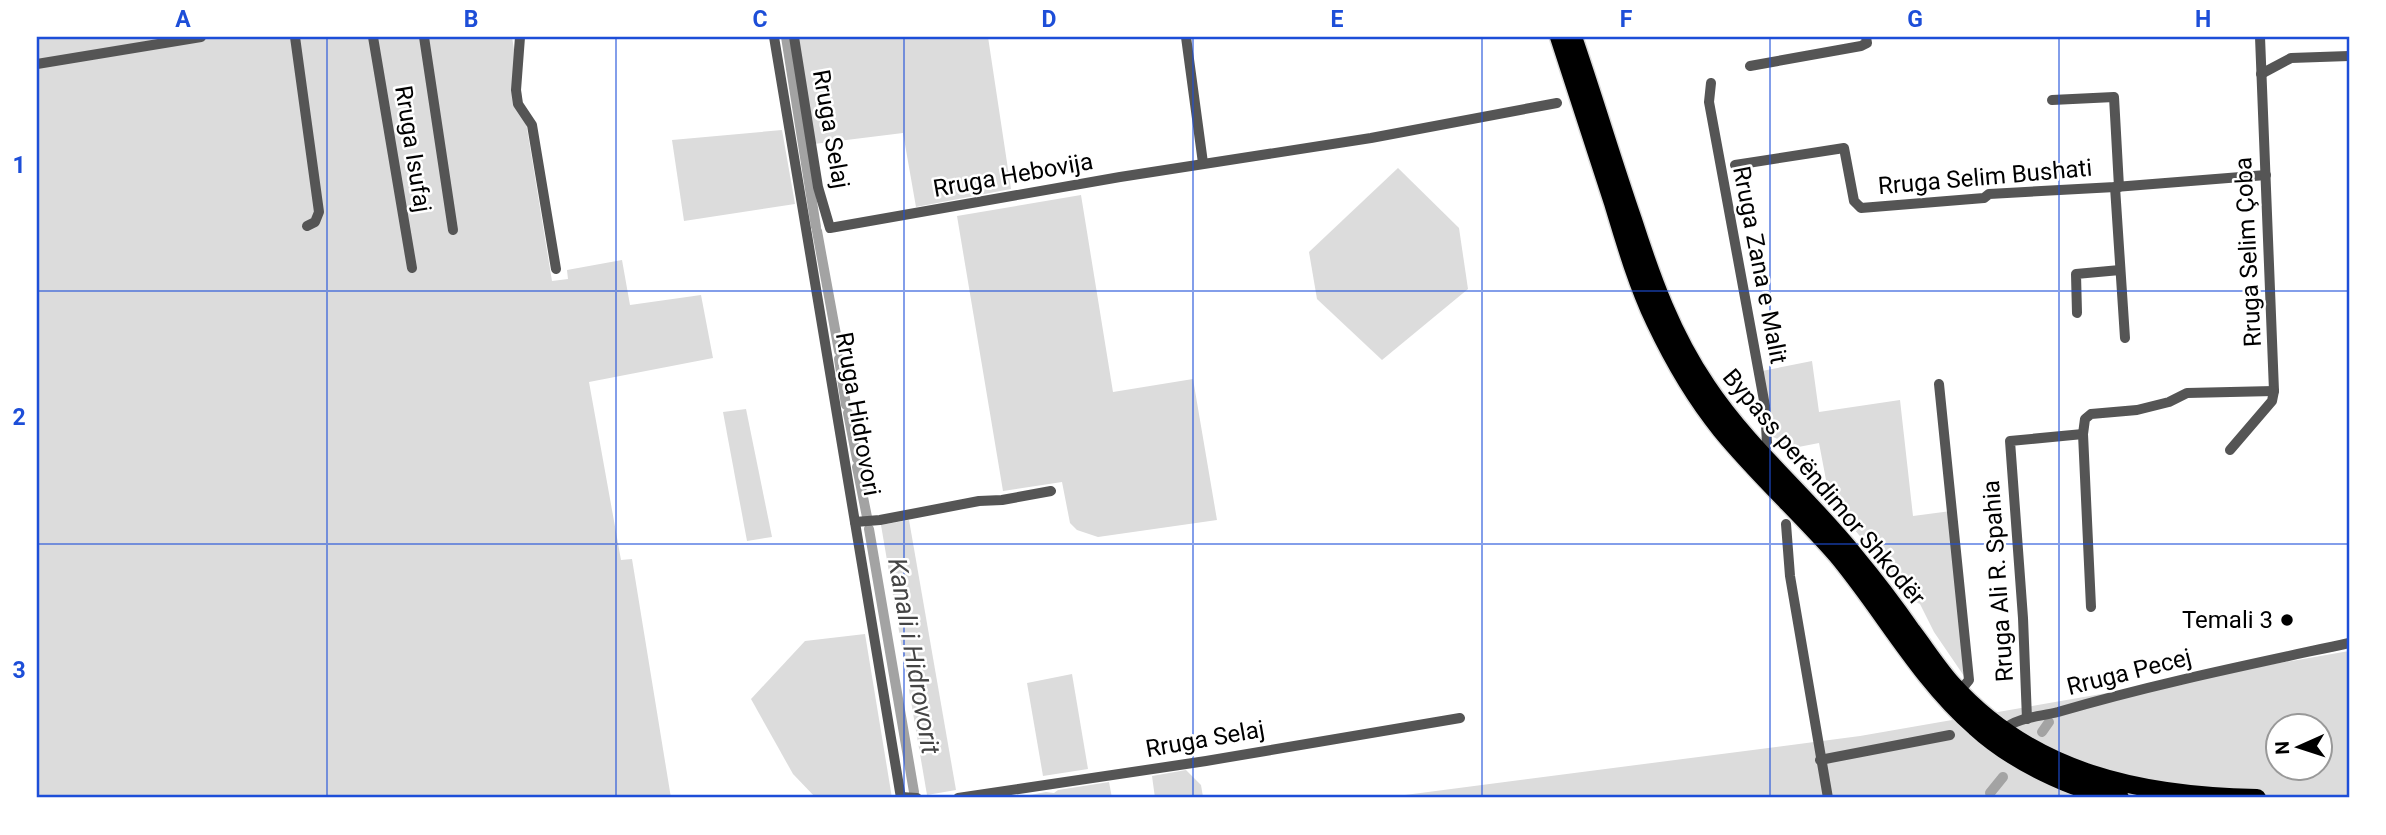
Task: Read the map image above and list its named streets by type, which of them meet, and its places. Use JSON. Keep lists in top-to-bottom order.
{
  "streets": {
    "highway": ["Bypass perëndimor Shkodër"],
    "street": [
      "Rruga Selaj",
      "Rruga Isufaj",
      "Rruga Hebovija",
      "Rruga Selim Bushati",
      "Rruga Selim Çoba",
      "Rruga Zana e Malit",
      "Rruga Hidrovori",
      "Rruga Ali R. Spahia",
      "Rruga Pecej"
    ]
  },
  "crossings": [
    ["Rruga Selaj", "Rruga Hebovija"],
    ["Rruga Selim Bushati", "Rruga Selim Çoba"],
    ["Rruga Zana e Malit", "Bypass perëndimor Shkodër"],
    ["Bypass perëndimor Shkodër", "Rruga Pecej"],
    ["Rruga Ali R. Spahia", "Rruga Pecej"]
  ],
  "water": ["Kanali i Hidrovorit"],
  "places": ["Temali 3"],
  "north": "left",
  "grid": {
    "columns": [
      "A",
      "B",
      "C",
      "D",
      "E",
      "F",
      "G",
      "H"
    ],
    "rows": ["1", "2", "3"]
  }
}
